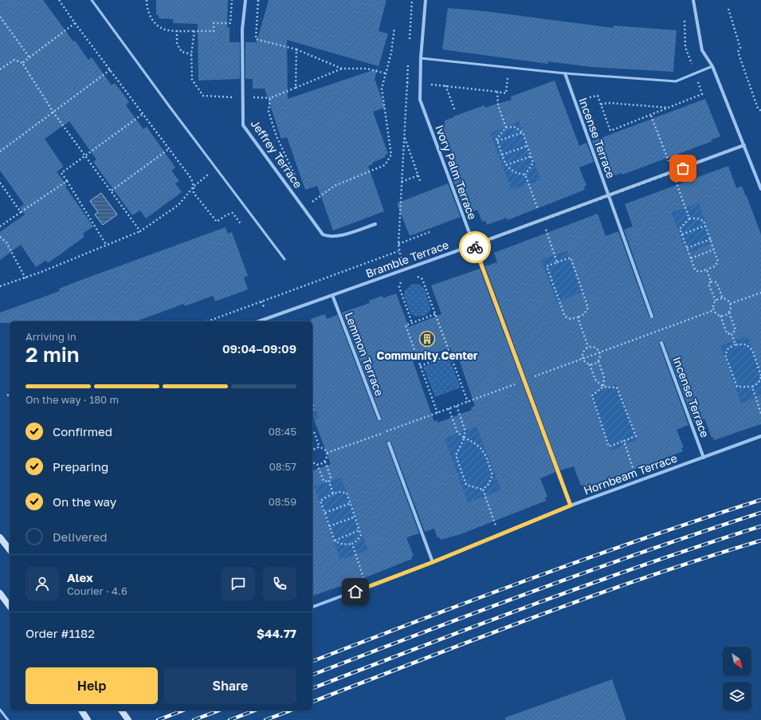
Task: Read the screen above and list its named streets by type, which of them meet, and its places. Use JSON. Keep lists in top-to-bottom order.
{
  "streets": {
    "street": [
      "Incense Terrace",
      "Jeffrey Terrace",
      "Ivory Palm Terrace",
      "Bramble Terrace",
      "Lemmon Terrace",
      "Hornbeam Terrace"
    ]
  },
  "crossings": [
    ["Incense Terrace", "Bramble Terrace"],
    ["Incense Terrace", "Hornbeam Terrace"],
    ["Ivory Palm Terrace", "Bramble Terrace"],
    ["Ivory Palm Terrace", "Hornbeam Terrace"],
    ["Bramble Terrace", "Lemmon Terrace"]
  ],
  "places": {
    "building": ["Community Center"]
  },
  "north": "bottom right",
  "page": {
    "heading": ["2 min", "Arriving in", "09:04–09:09"],
    "panel": [
      "Alex",
      "Courier · 4.6",
      "Order #1182",
      "$44.77"
    ],
    "bar": "On the way · 180 m",
    "list": [
      ["Confirmed", "08:45"],
      ["Preparing", "08:57"],
      ["On the way", "08:59"],
      "Delivered"
    ],
    "buttons": ["Help", "Share"]
  }
}
